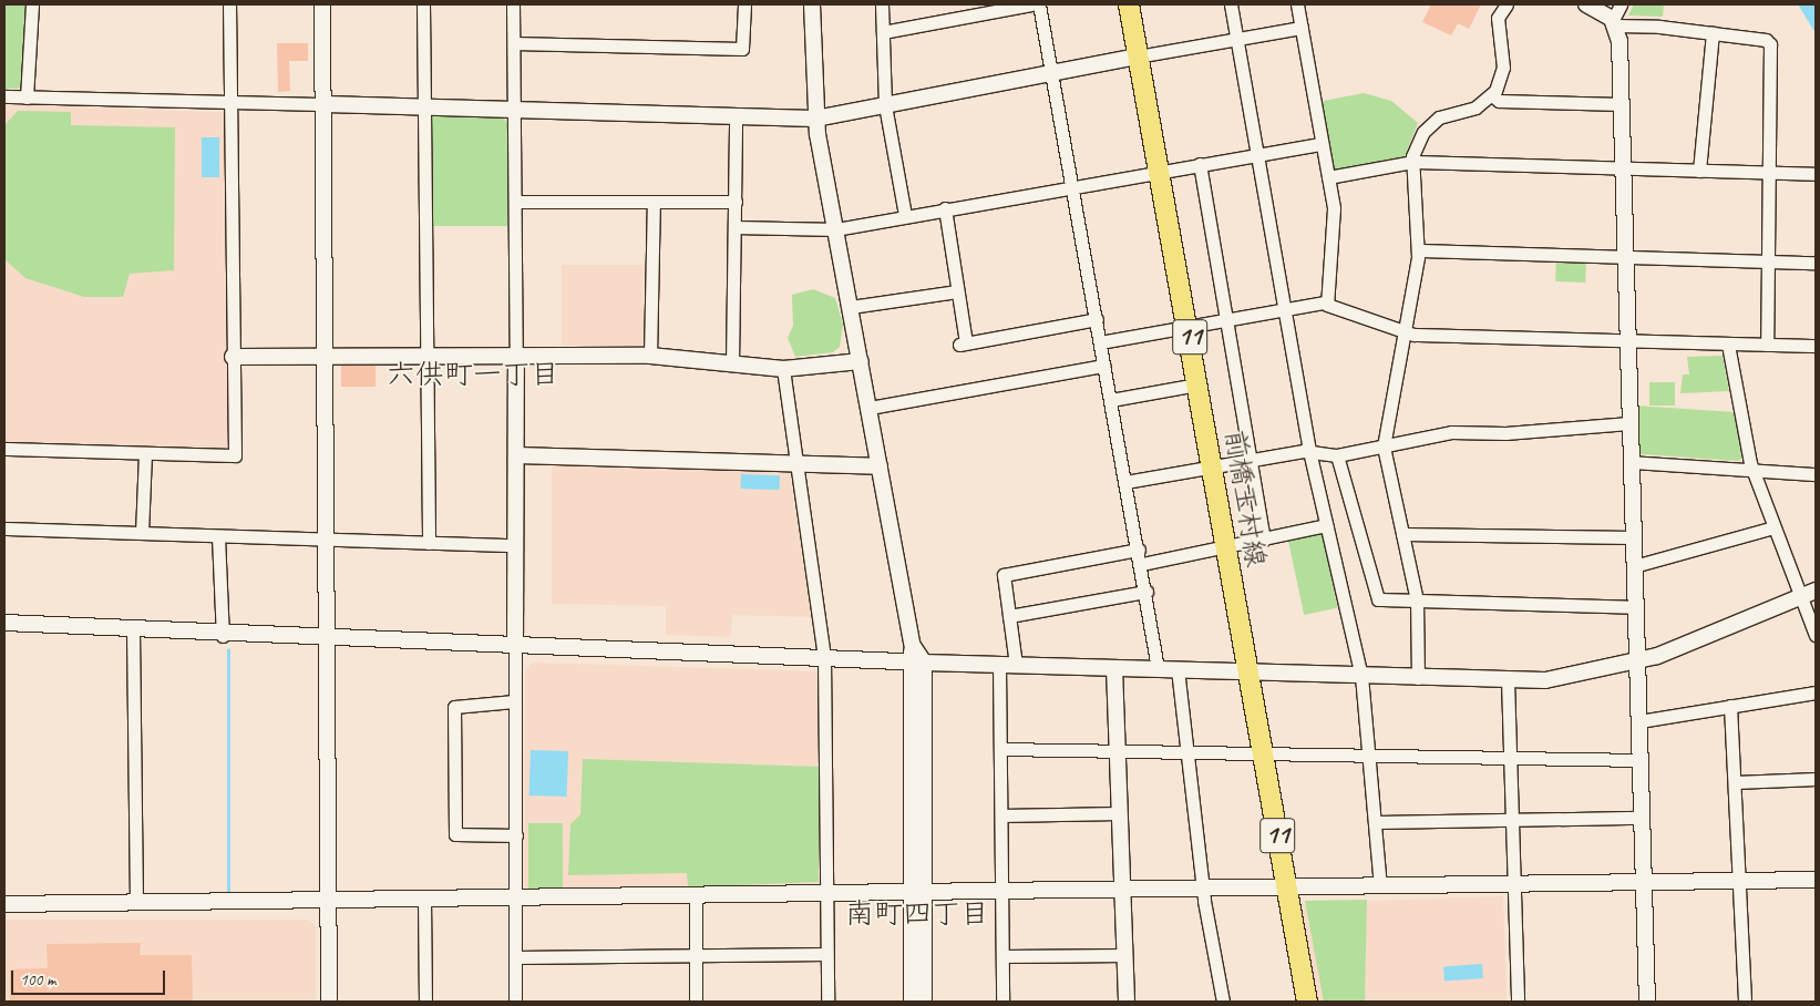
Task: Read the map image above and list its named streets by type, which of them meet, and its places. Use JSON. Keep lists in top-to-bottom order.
{
  "streets": {
    "main road": ["11", "前橋玉村線"]
  },
  "districts": ["六供町一丁目", "南町四丁目"],
  "scale_bar": "100 m"
}
